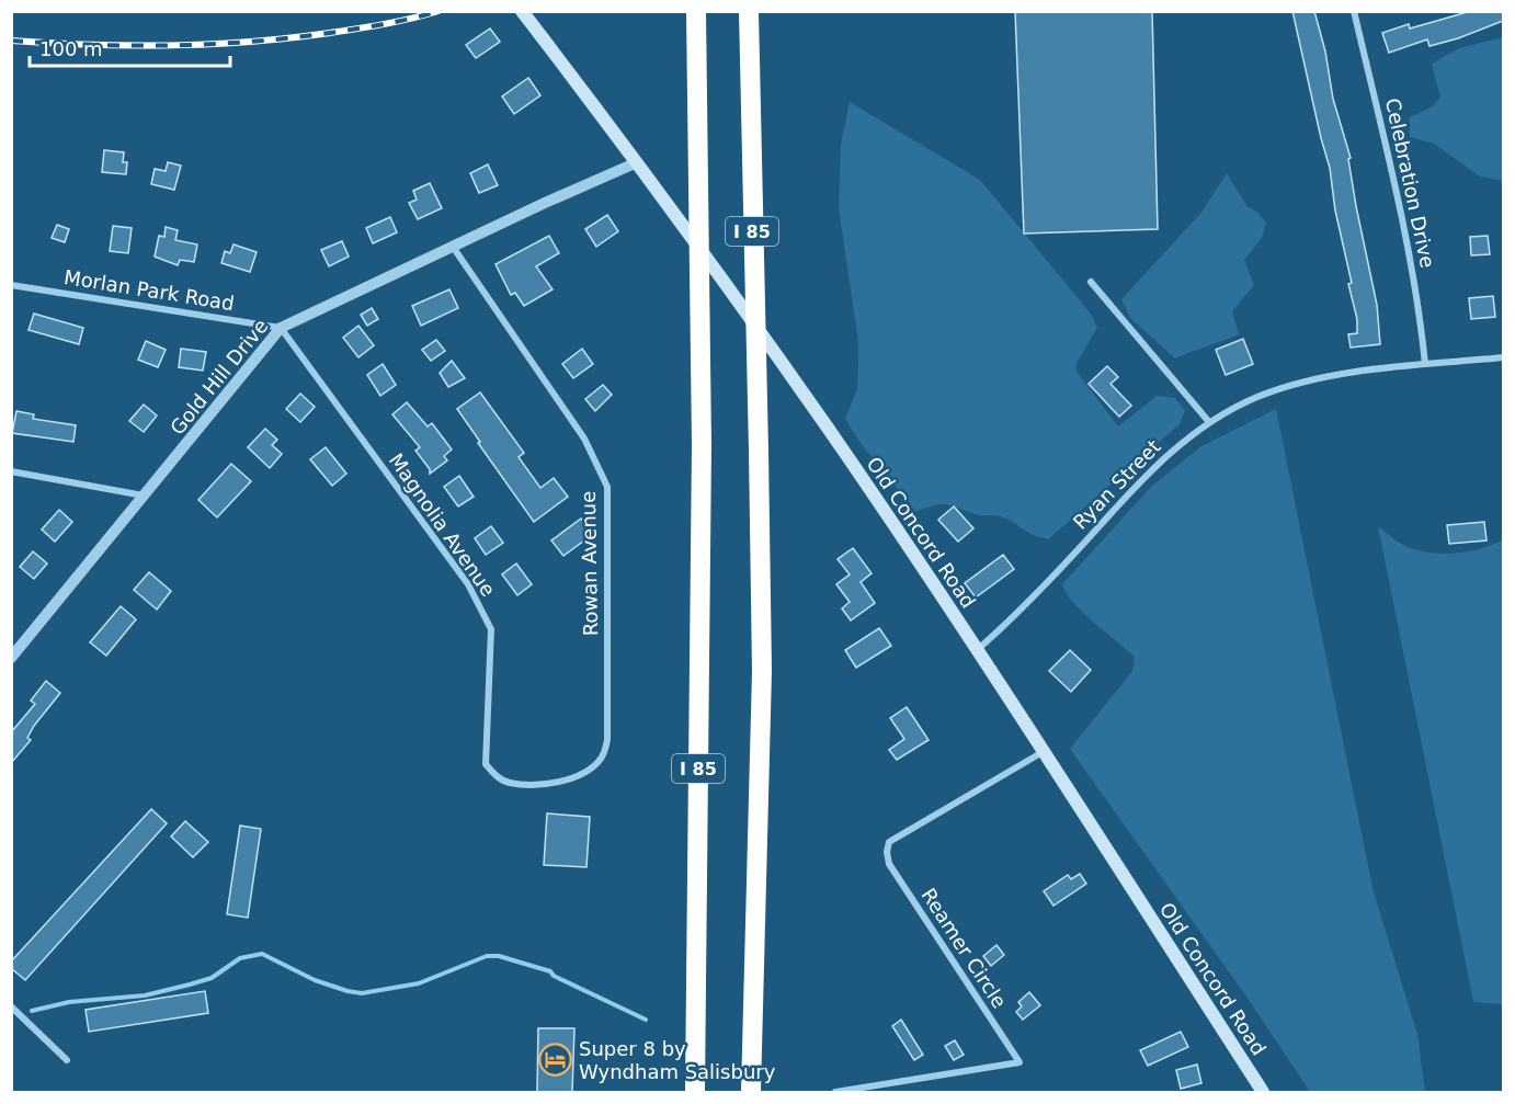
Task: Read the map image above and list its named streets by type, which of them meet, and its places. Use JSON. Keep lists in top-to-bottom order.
{
  "streets": {
    "highway": ["I 85"],
    "main road": ["Old Concord Road"],
    "street": [
      "Celebration Drive",
      "Morlan Park Road",
      "Gold Hill Drive",
      "Ryan Street",
      "Magnolia Avenue",
      "Rowan Avenue",
      "Reamer Circle"
    ]
  },
  "crossings": [
    ["Celebration Drive", "Ryan Street"],
    ["Morlan Park Road", "Gold Hill Drive"],
    ["Morlan Park Road", "Magnolia Avenue"],
    ["Gold Hill Drive", "Magnolia Avenue"],
    ["Gold Hill Drive", "Old Concord Road"],
    ["Gold Hill Drive", "Rowan Avenue"],
    ["Ryan Street", "Old Concord Road"],
    ["Magnolia Avenue", "Rowan Avenue"],
    ["Old Concord Road", "Reamer Circle"]
  ],
  "places": {
    "hotel": ["Super 8 by Wyndham Salisbury"]
  },
  "scale_bar": "100 m"
}
